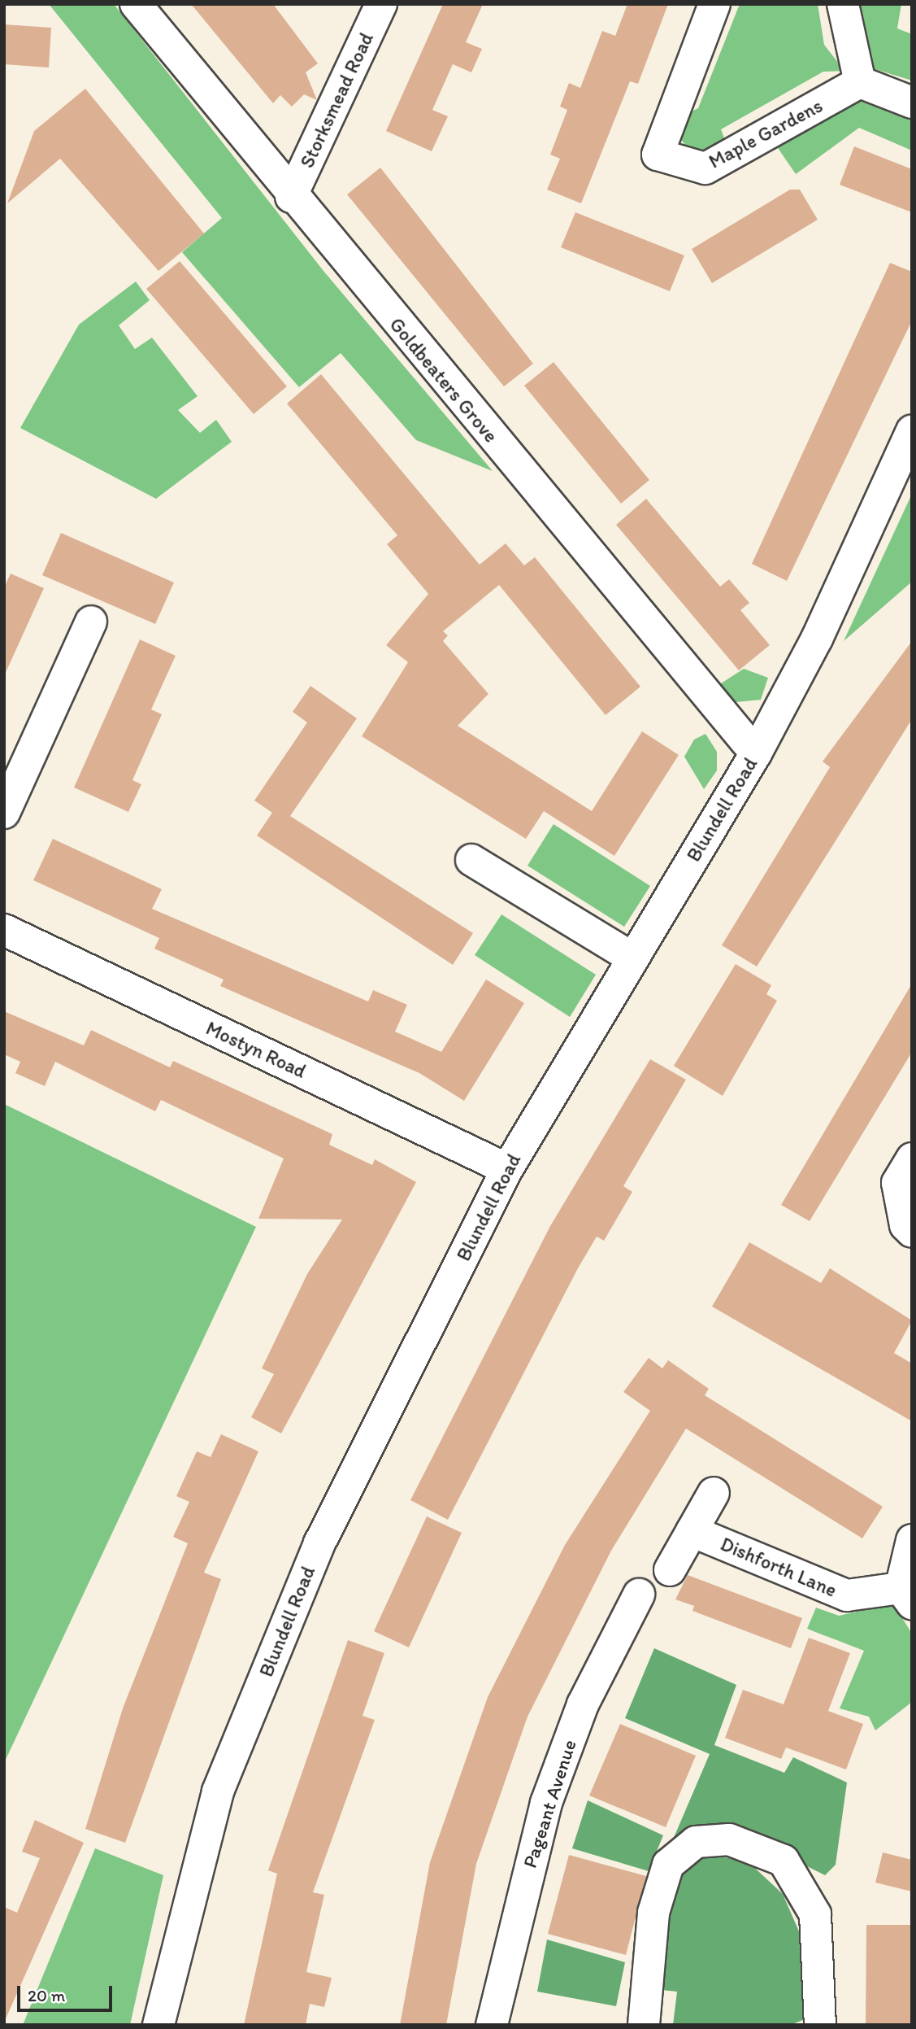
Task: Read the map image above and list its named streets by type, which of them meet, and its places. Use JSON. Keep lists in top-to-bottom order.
{
  "streets": {
    "street": [
      "Storksmead Road",
      "Maple Gardens",
      "Goldbeaters Grove",
      "Blundell Road",
      "Mostyn Road",
      "Dishforth Lane",
      "Pageant Avenue"
    ]
  },
  "crossings": [
    ["Storksmead Road", "Goldbeaters Grove"],
    ["Goldbeaters Grove", "Blundell Road"],
    ["Blundell Road", "Mostyn Road"]
  ],
  "scale_bar": "20 m"
}
